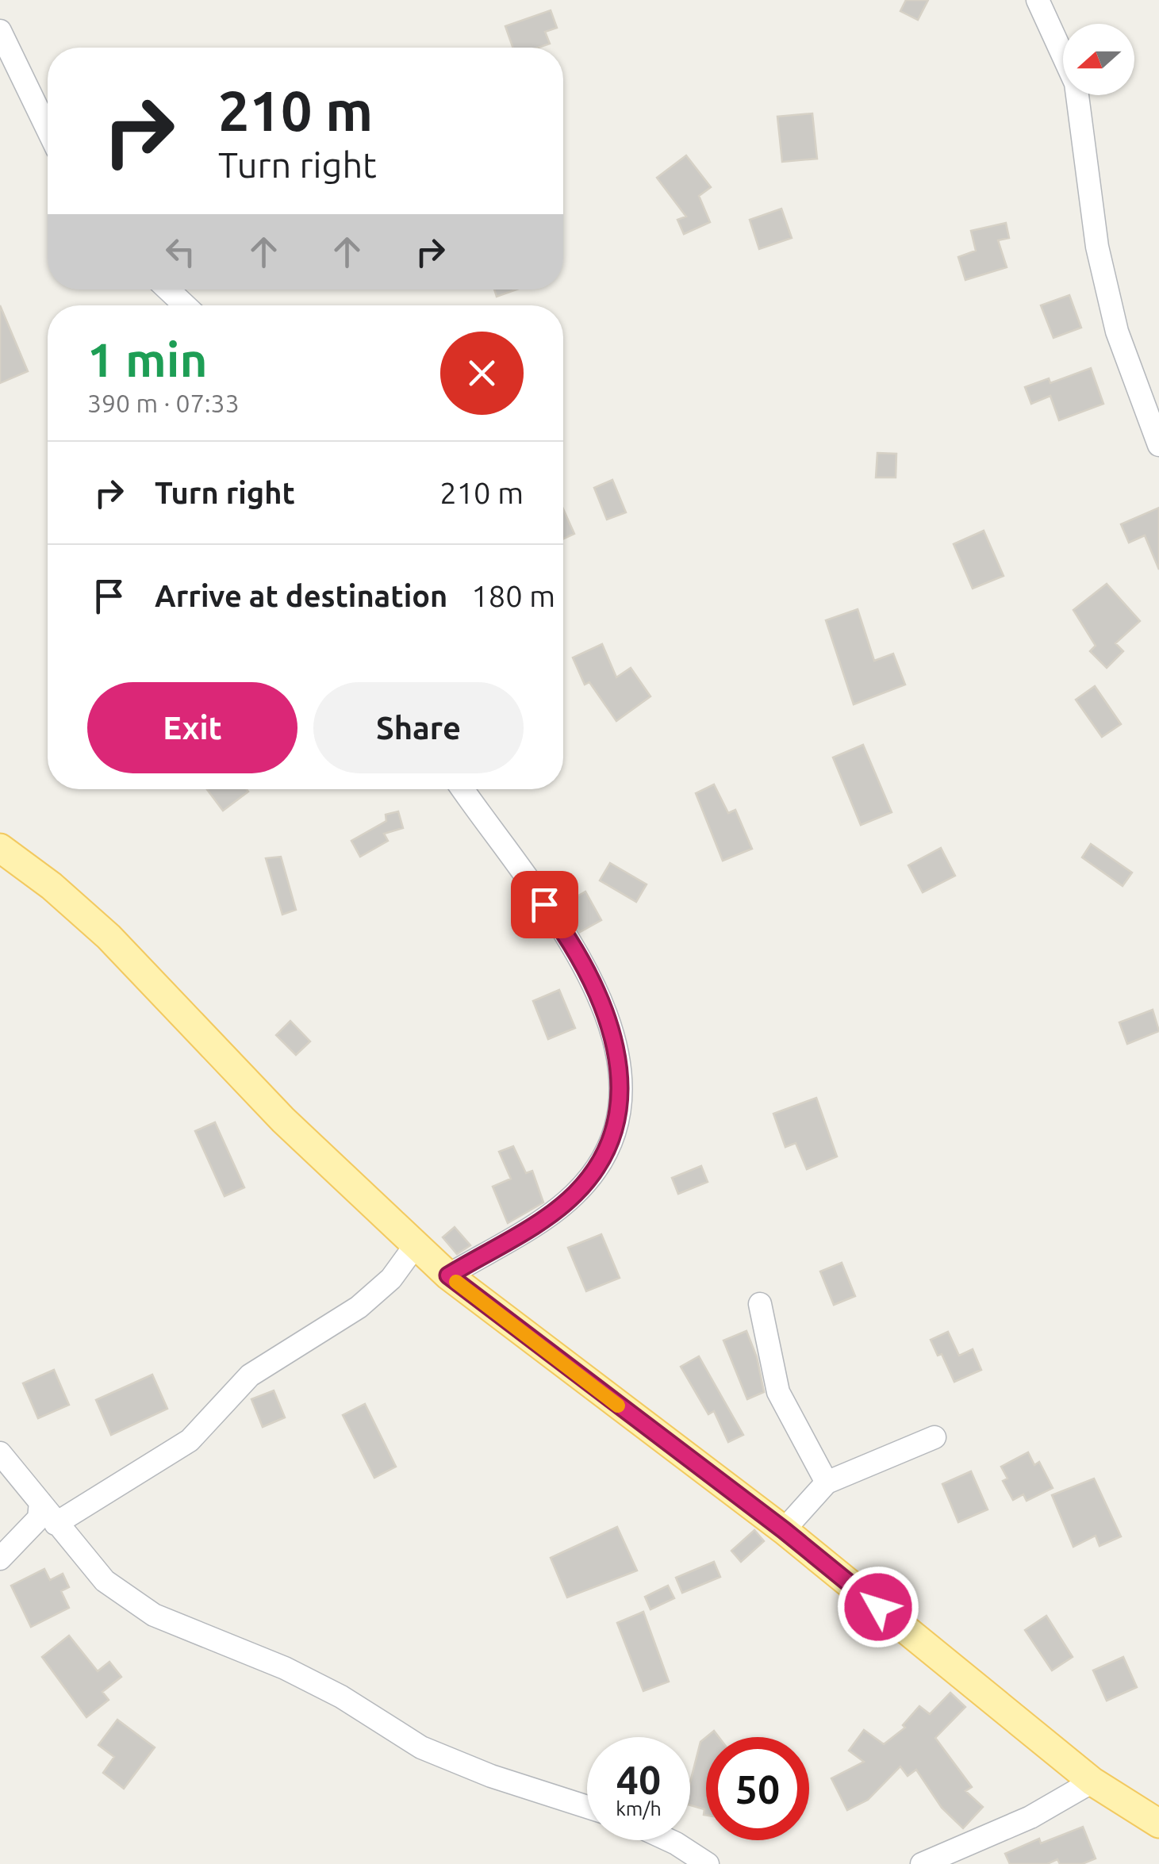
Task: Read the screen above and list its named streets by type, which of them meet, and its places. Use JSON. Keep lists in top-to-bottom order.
{
  "north": "left",
  "page": {
    "turn": ["210 m", "Turn right"],
    "heading": ["1 min", "390 m · 07:33"],
    "list": [
      {
        "name": "Turn right",
        "value": "210 m"
      },
      {
        "name": "Arrive at destination",
        "value": "180 m"
      }
    ],
    "buttons": ["Exit", "Share"],
    "speed": "40 km/h",
    "limit": "50"
  }
}
